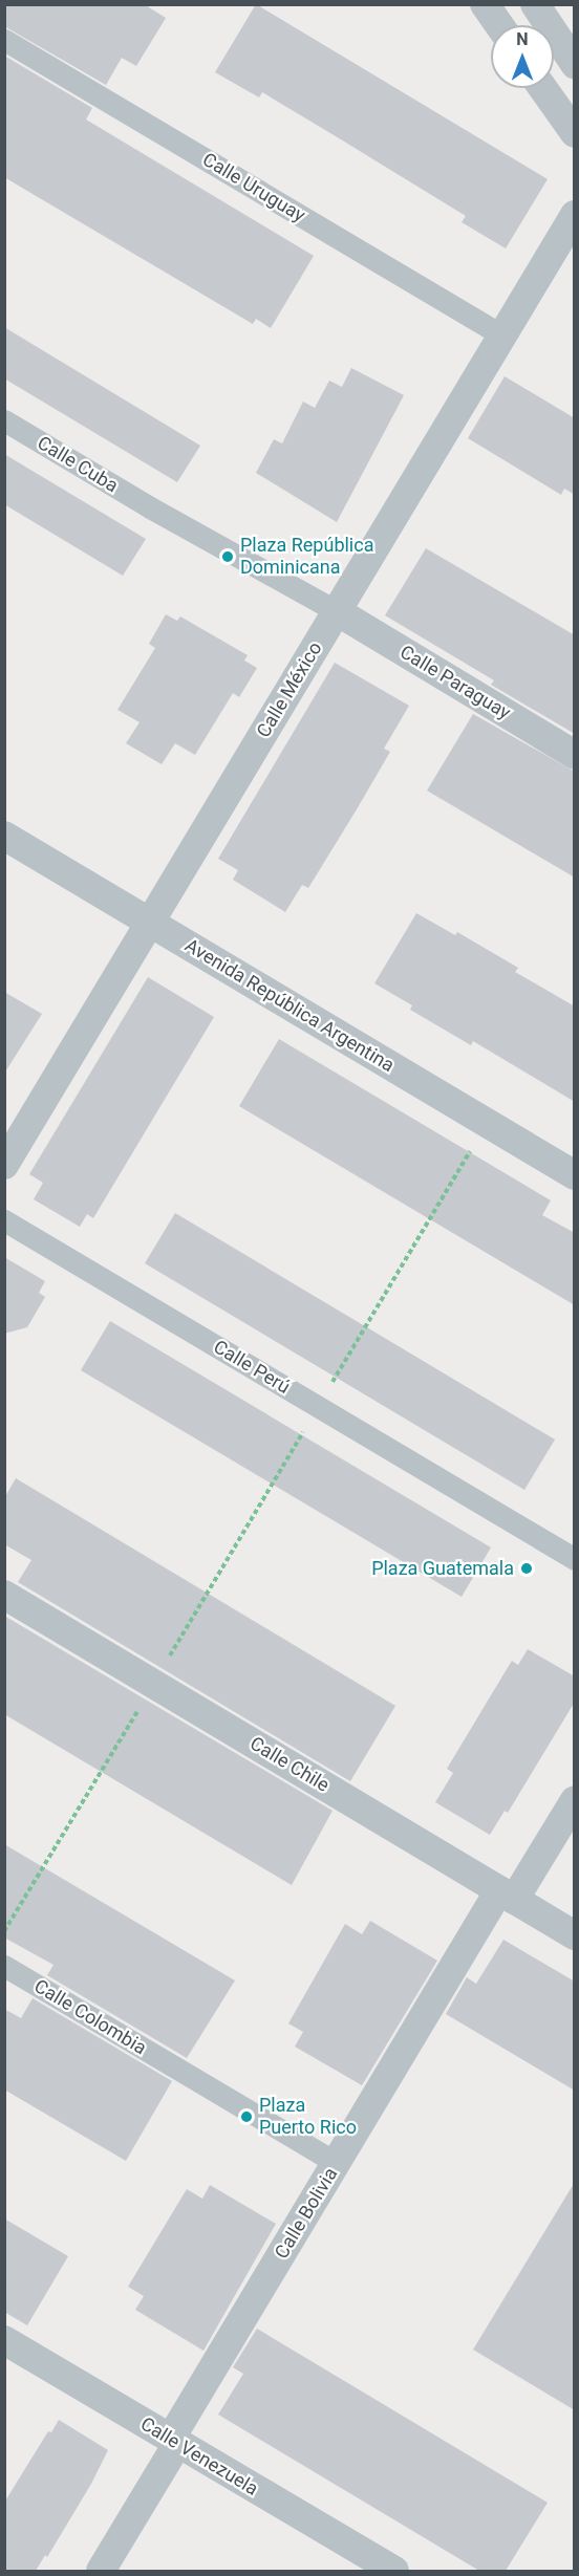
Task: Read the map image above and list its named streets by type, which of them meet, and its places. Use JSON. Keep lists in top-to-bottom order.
{
  "streets": {
    "street": [
      "Calle Uruguay",
      "Calle Cuba",
      "Calle Paraguay",
      "Calle México",
      "Avenida República Argentina",
      "Calle Perú",
      "Calle Chile",
      "Calle Colombia",
      "Calle Bolivia",
      "Calle Venezuela"
    ]
  },
  "crossings": [
    ["Calle Uruguay", "Calle México"],
    ["Calle Cuba", "Calle Paraguay"],
    ["Calle Cuba", "Calle México"],
    ["Calle Paraguay", "Calle México"],
    ["Calle México", "Avenida República Argentina"],
    ["Calle Chile", "Calle Bolivia"],
    ["Calle Colombia", "Calle Bolivia"],
    ["Calle Bolivia", "Calle Venezuela"]
  ],
  "places": ["Plaza República Dominicana", "Plaza Guatemala", "Plaza Puerto Rico"],
  "north": "top"
}
